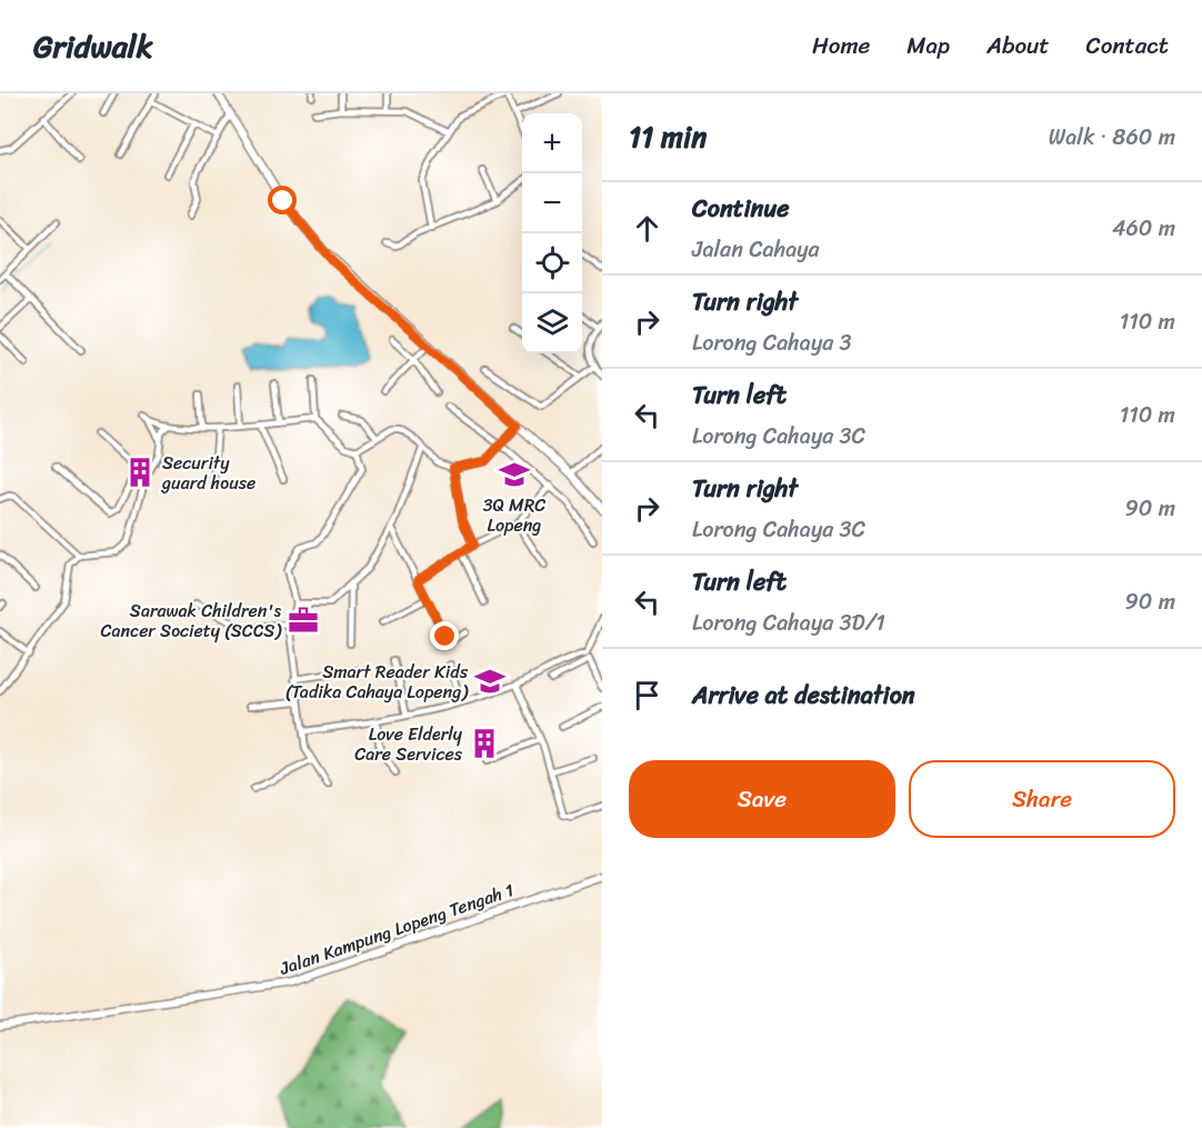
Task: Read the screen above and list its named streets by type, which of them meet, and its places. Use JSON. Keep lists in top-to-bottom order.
{
  "streets": {
    "street": ["Jalan Kampung Lopeng Tengah 1"]
  },
  "places": {
    "building": ["Security guard house", "Love Elderly Care Services"],
    "school or university": ["3Q MRC Lopeng", "Smart Reader Kids (Tadika Cahaya Lopeng)"],
    "office": ["Sarawak Children's Cancer Society (SCCS)"]
  },
  "page": {
    "header": "Gridwalk",
    "nav": [
      "Home",
      "Map",
      "About",
      "Contact"
    ],
    "heading": ["11 min", "Walk · 860 m"],
    "map_buttons": ["+", "−"],
    "list": [
      ["Continue", "Jalan Cahaya", "460 m"],
      ["Turn right", "Lorong Cahaya 3", "110 m"],
      ["Turn left", "Lorong Cahaya 3C", "110 m"],
      ["Turn right", "Lorong Cahaya 3C", "90 m"],
      ["Turn left", "Lorong Cahaya 3D/1", "90 m"],
      "Arrive at destination"
    ],
    "buttons": ["Save", "Share"]
  }
}
